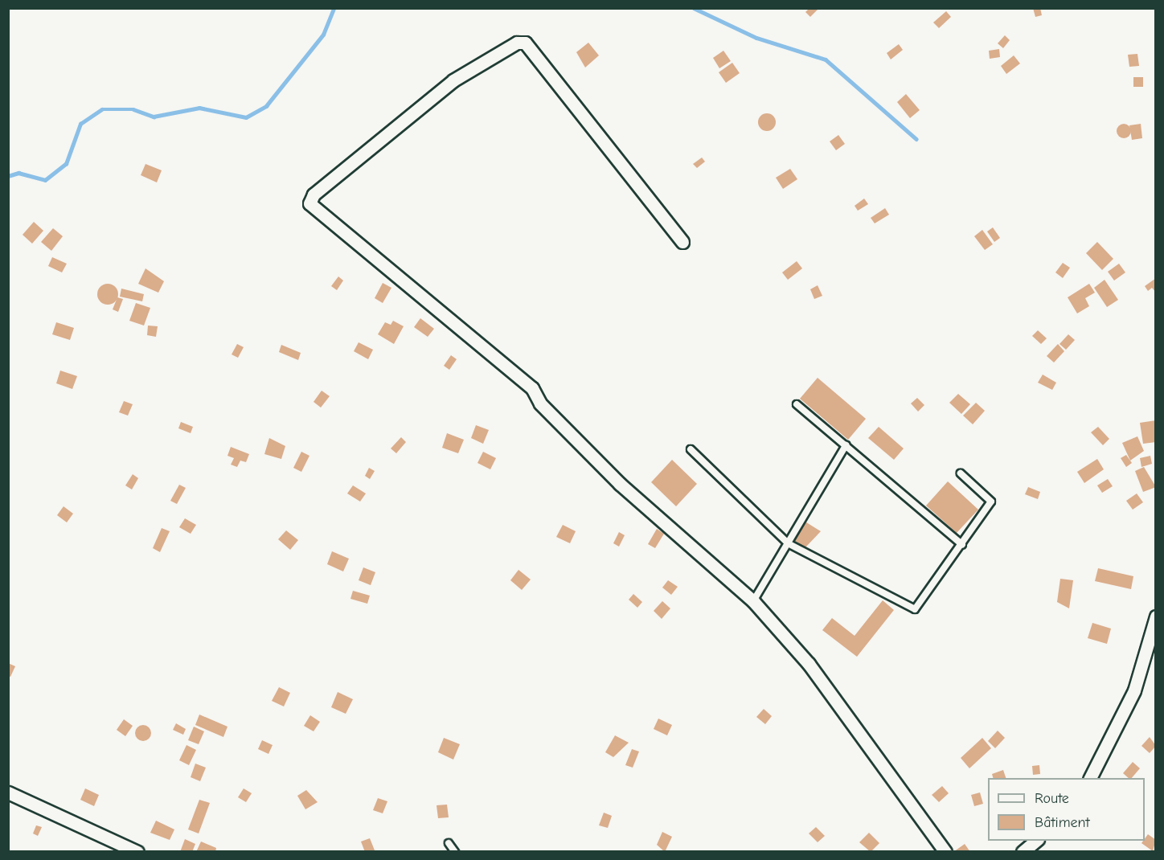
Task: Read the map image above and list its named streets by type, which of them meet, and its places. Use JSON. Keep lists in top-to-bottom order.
{
  "legend": ["Route", "Bâtiment"]
}
